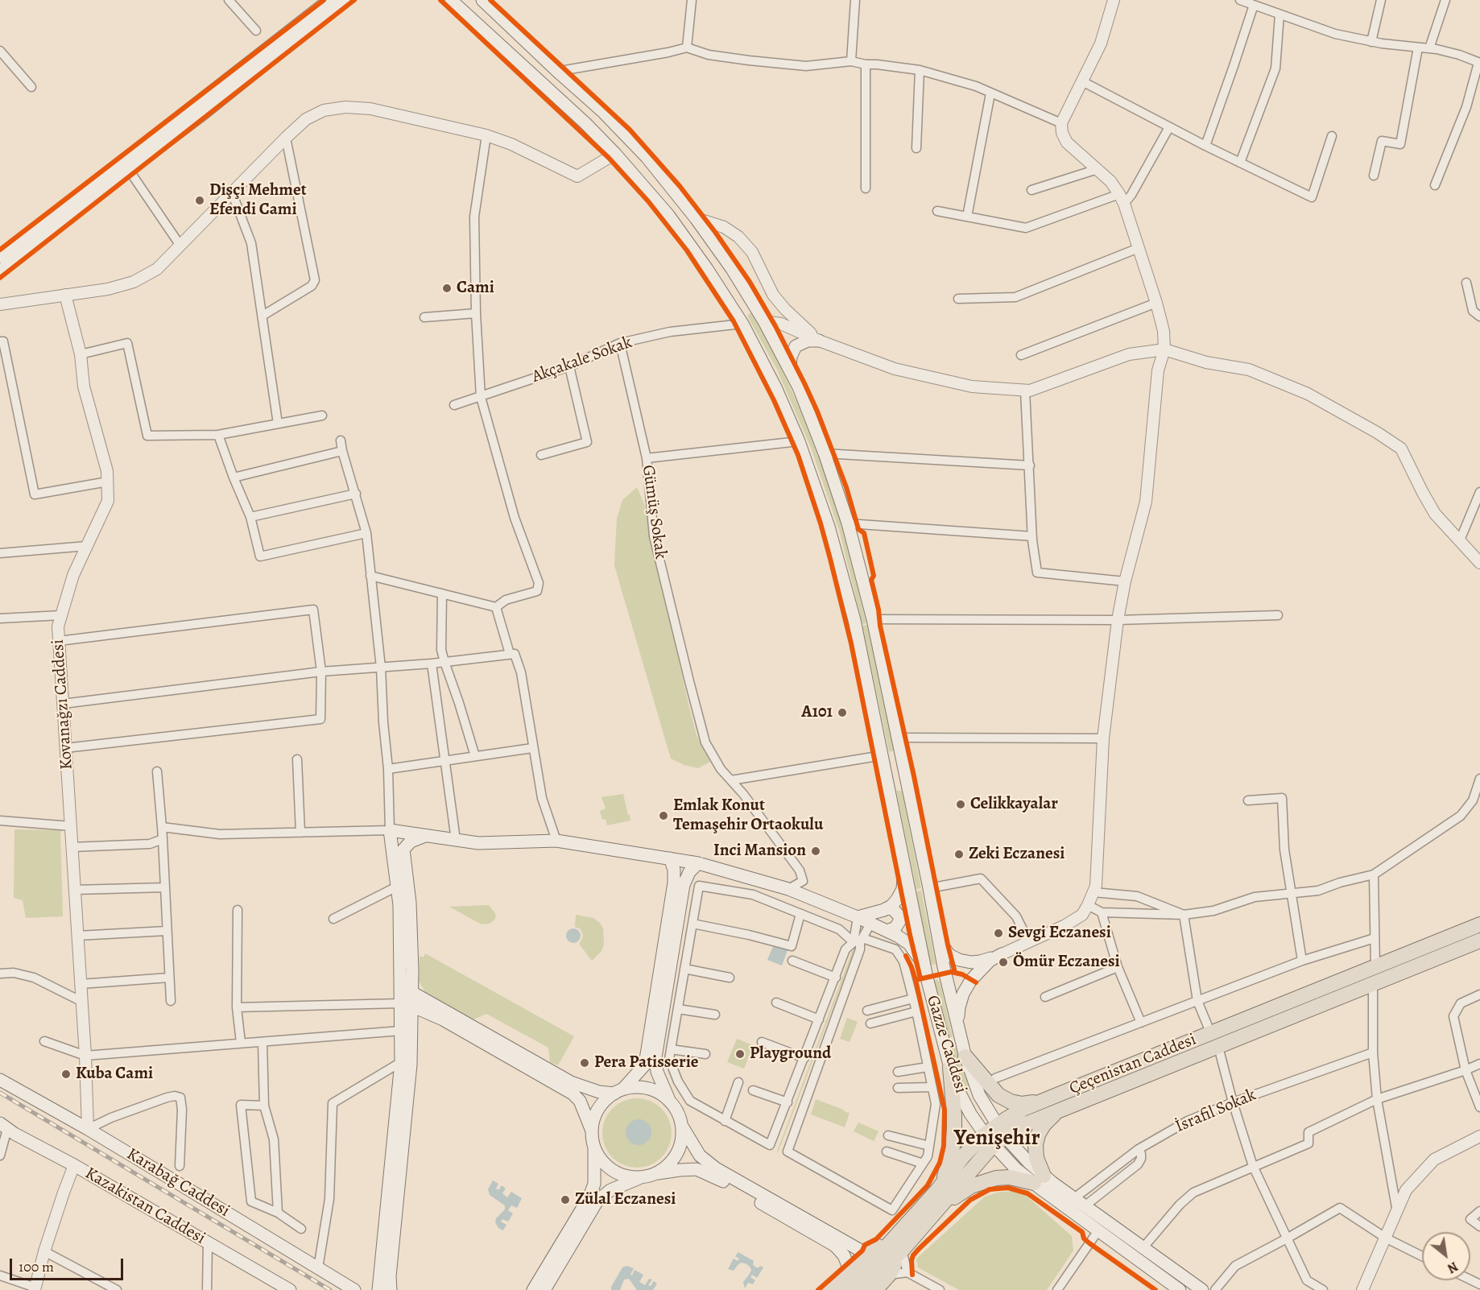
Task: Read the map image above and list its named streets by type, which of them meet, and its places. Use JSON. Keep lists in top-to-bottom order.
{
  "streets": {
    "main road": [
      "Gazze Caddesi",
      "Çeçenistan Caddesi",
      "Karabağ Caddesi",
      "Kazakistan Caddesi"
    ],
    "street": [
      "Akçakale Sokak",
      "Gümüş Sokak",
      "Kovanağzı Caddesi",
      "İsrafil Sokak"
    ]
  },
  "crossings": [
    ["Akçakale Sokak", "Gümüş Sokak"],
    ["Akçakale Sokak", "Gazze Caddesi"],
    ["Kovanağzı Caddesi", "Karabağ Caddesi"],
    ["Gazze Caddesi", "Çeçenistan Caddesi"],
    ["Gazze Caddesi", "İsrafil Sokak"]
  ],
  "districts": ["Yenişehir"],
  "places": [
    "Dişçi Mehmet Efendi Cami",
    "Cami",
    "A101",
    "Celikkayalar",
    "Emlak Konut Temaşehir Ortaokulu",
    "Inci Mansion",
    "Zeki Eczanesi",
    "Sevgi Eczanesi",
    "Ömür Eczanesi",
    "Playground",
    "Pera Patisserie",
    "Kuba Cami",
    "Zülal Eczanesi"
  ],
  "scale_bar": "100 m",
  "north": "bottom right"
}
